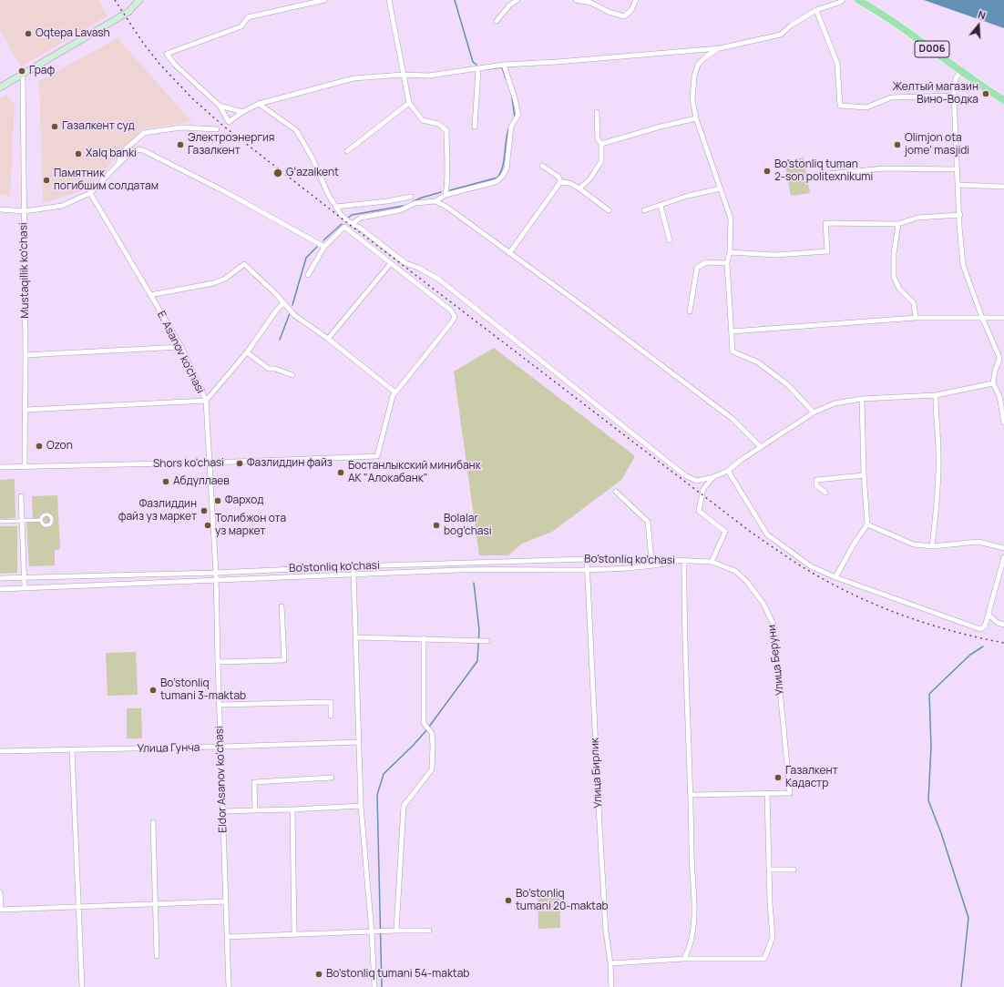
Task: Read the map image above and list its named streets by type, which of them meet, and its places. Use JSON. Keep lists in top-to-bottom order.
{
  "streets": {
    "main road": ["D006"],
    "street": [
      "Mustaqillik ko'chasi",
      "E. Asanov ko'chasi",
      "Shors ko'chasi",
      "Bo'stonliq ko'chasi",
      "Улица Беруни",
      "Улица Гунча",
      "Улица Бирлик",
      "Eldor Asanov ko'chasi"
    ]
  },
  "crossings": [
    ["Mustaqillik ko'chasi", "Shors ko'chasi"],
    ["E. Asanov ko'chasi", "Shors ko'chasi"],
    ["E. Asanov ko'chasi", "Bo'stonliq ko'chasi"],
    ["E. Asanov ko'chasi", "Eldor Asanov ko'chasi"],
    ["Bo'stonliq ko'chasi", "Улица Беруни"],
    ["Bo'stonliq ko'chasi", "Улица Бирлик"],
    ["Bo'stonliq ko'chasi", "Eldor Asanov ko'chasi"],
    ["Улица Гунча", "Eldor Asanov ko'chasi"]
  ],
  "places": [
    "Oqtepa Lavash",
    "Граф",
    "Желтый магазин Вино-Водка",
    "Газалкент суд",
    "Электроэнергия Газалкент",
    "Olimjon ota jome’ masjidi",
    "Xalq banki",
    "Bo'stonliq tuman 2-son politexnikumi",
    "Gʻazalkent",
    "Памятник погибшим солдатам",
    "Ozon",
    "Фазлиддин файз",
    "Бостанлыкский минибанк АК \"Алокабанк\"",
    "Абдуллаев",
    "Фарход",
    "Фазлиддин файз уз маркет",
    "Толибжон ота уз маркет",
    "Bolalar bog'chasi",
    "Bo’stonliq tumani 3-maktab",
    "Газалкент Кадастр",
    "Bo’stonliq tumani 20-maktab",
    "Bo'stonliq tumani 54-maktab"
  ],
  "north": "top"
}
